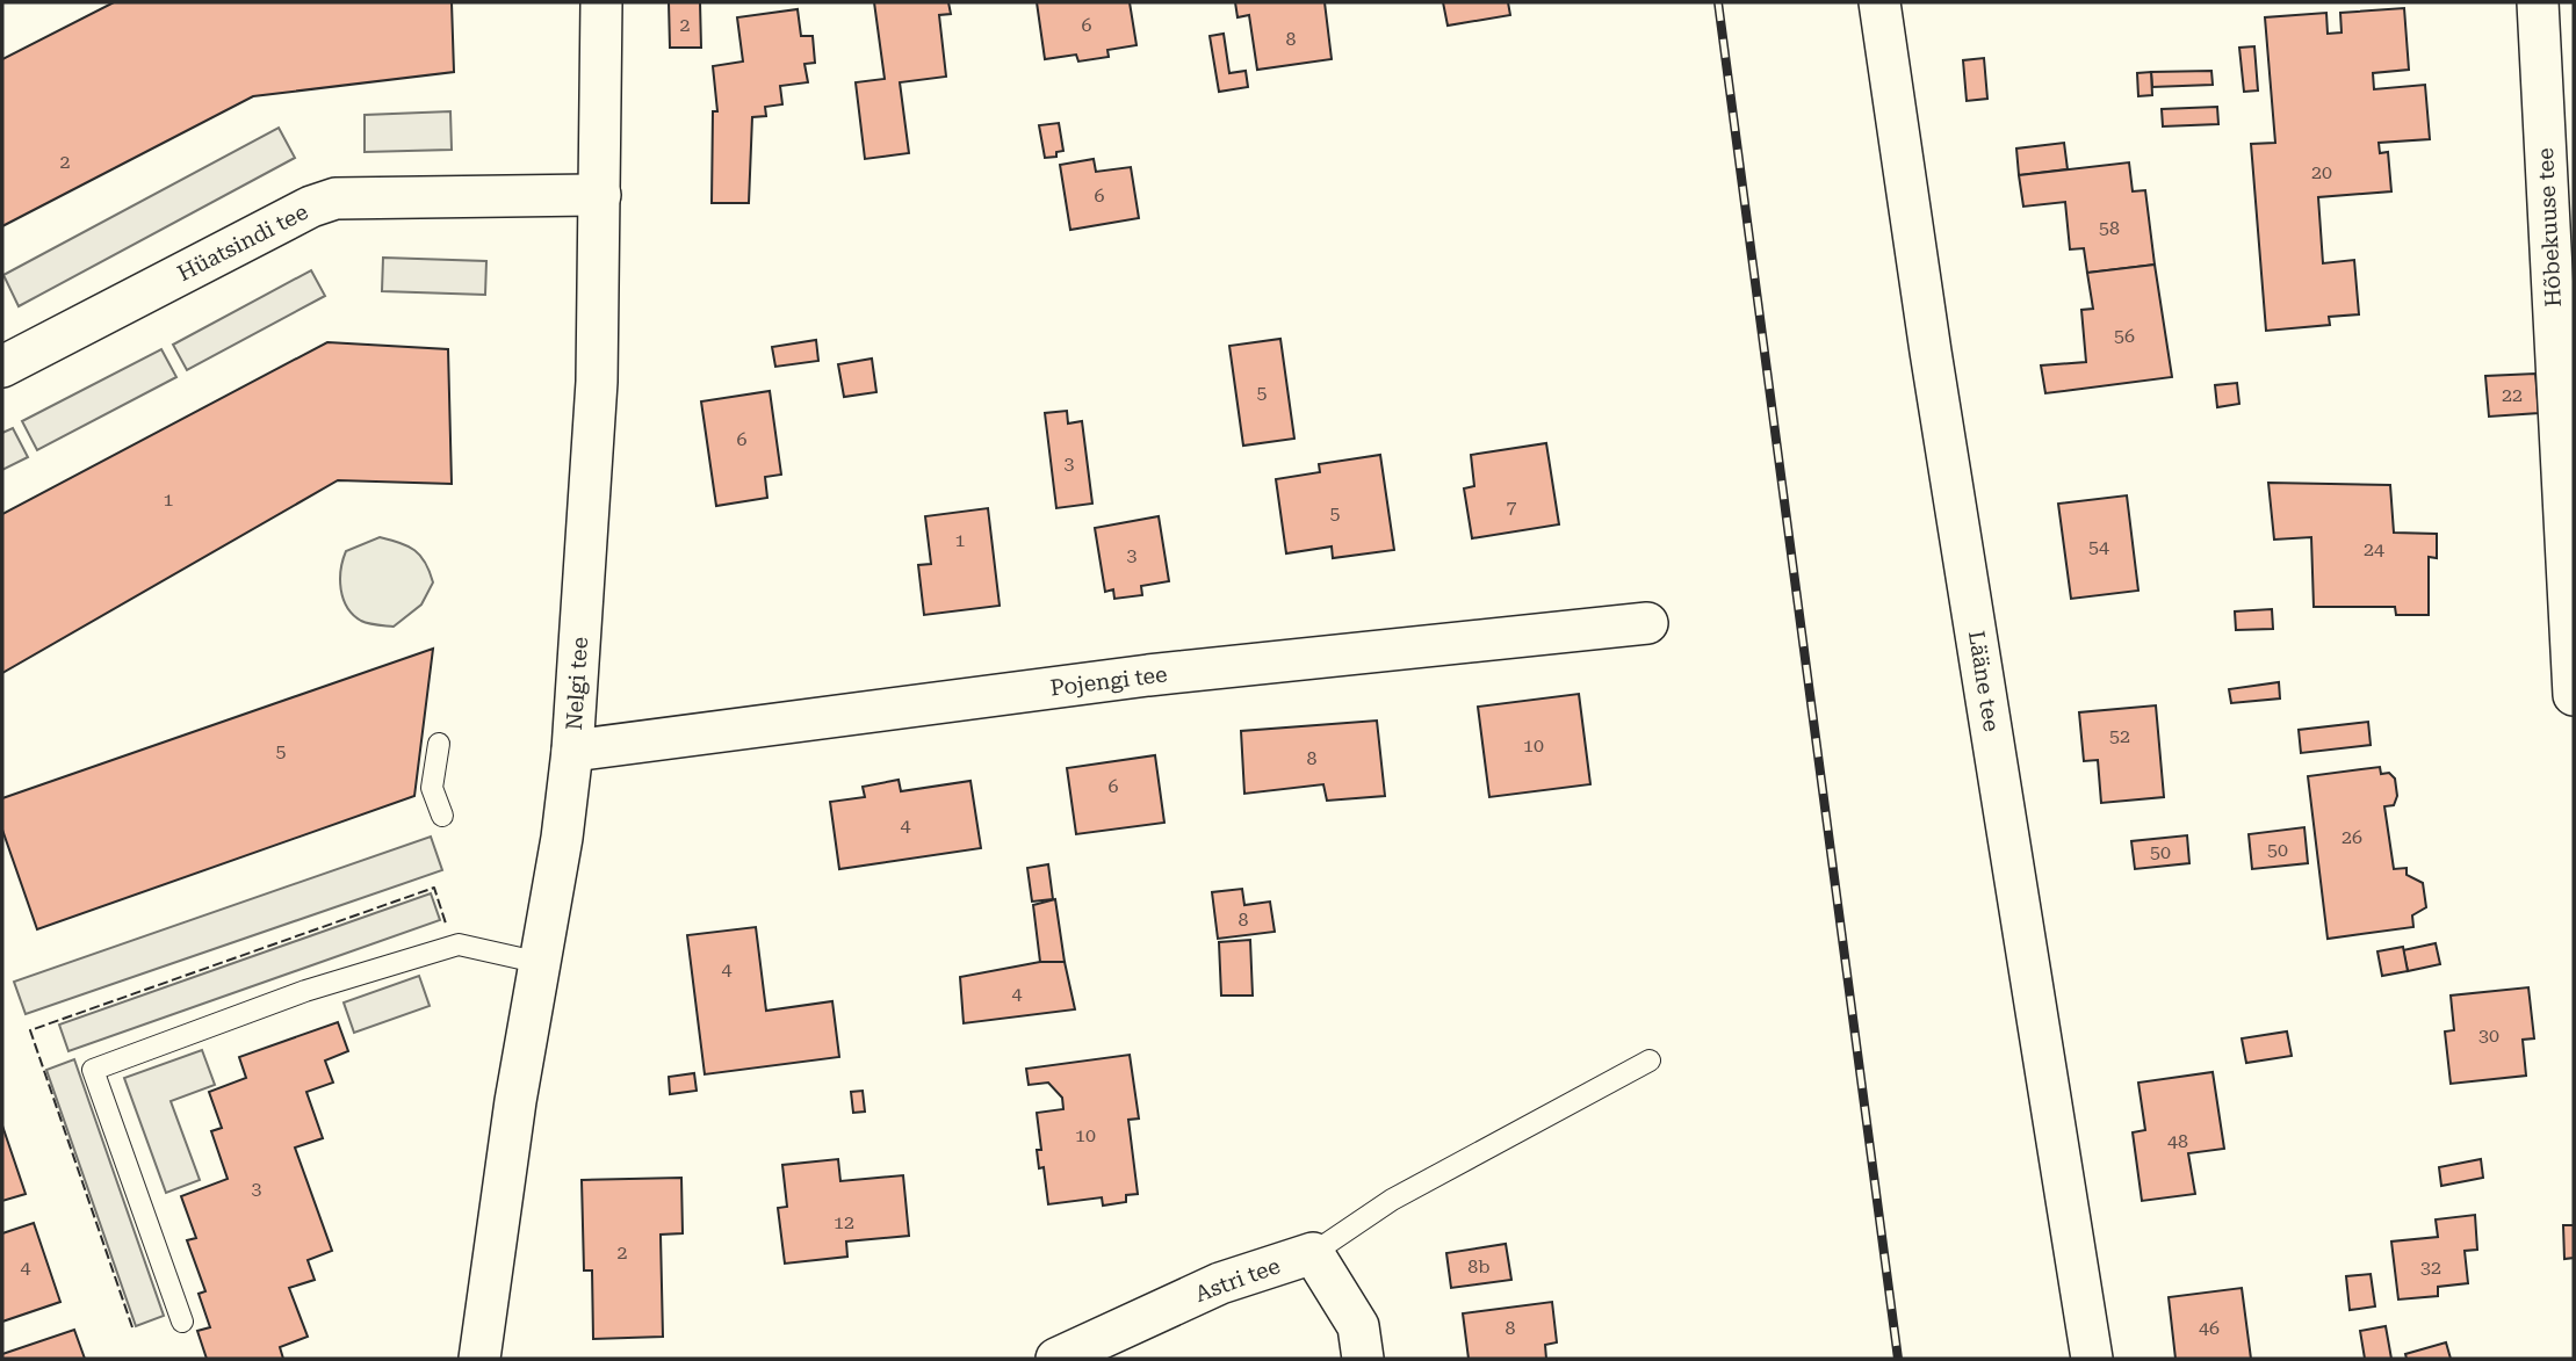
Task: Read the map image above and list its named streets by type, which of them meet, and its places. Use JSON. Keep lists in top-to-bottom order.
{
  "streets": {
    "street": [
      "Hõbekuuse tee",
      "Hüatsindi tee",
      "Pojengi tee",
      "Lääne tee",
      "Nelgi tee",
      "Astri tee"
    ]
  },
  "crossings": [
    ["Hüatsindi tee", "Nelgi tee"],
    ["Pojengi tee", "Nelgi tee"]
  ],
  "house_numbers": [
    "2",
    "6",
    "8",
    "2",
    "20",
    "6",
    "58",
    "56",
    "5",
    "22",
    "6",
    "3",
    "1",
    "7",
    "5",
    "1",
    "54",
    "24",
    "3",
    "52",
    "10",
    "5",
    "8",
    "6",
    "4",
    "26",
    "50",
    "50",
    "8",
    "4",
    "4",
    "30",
    "10",
    "48",
    "3",
    "12",
    "2",
    "8b",
    "4",
    "32",
    "8",
    "46"
  ]
}
